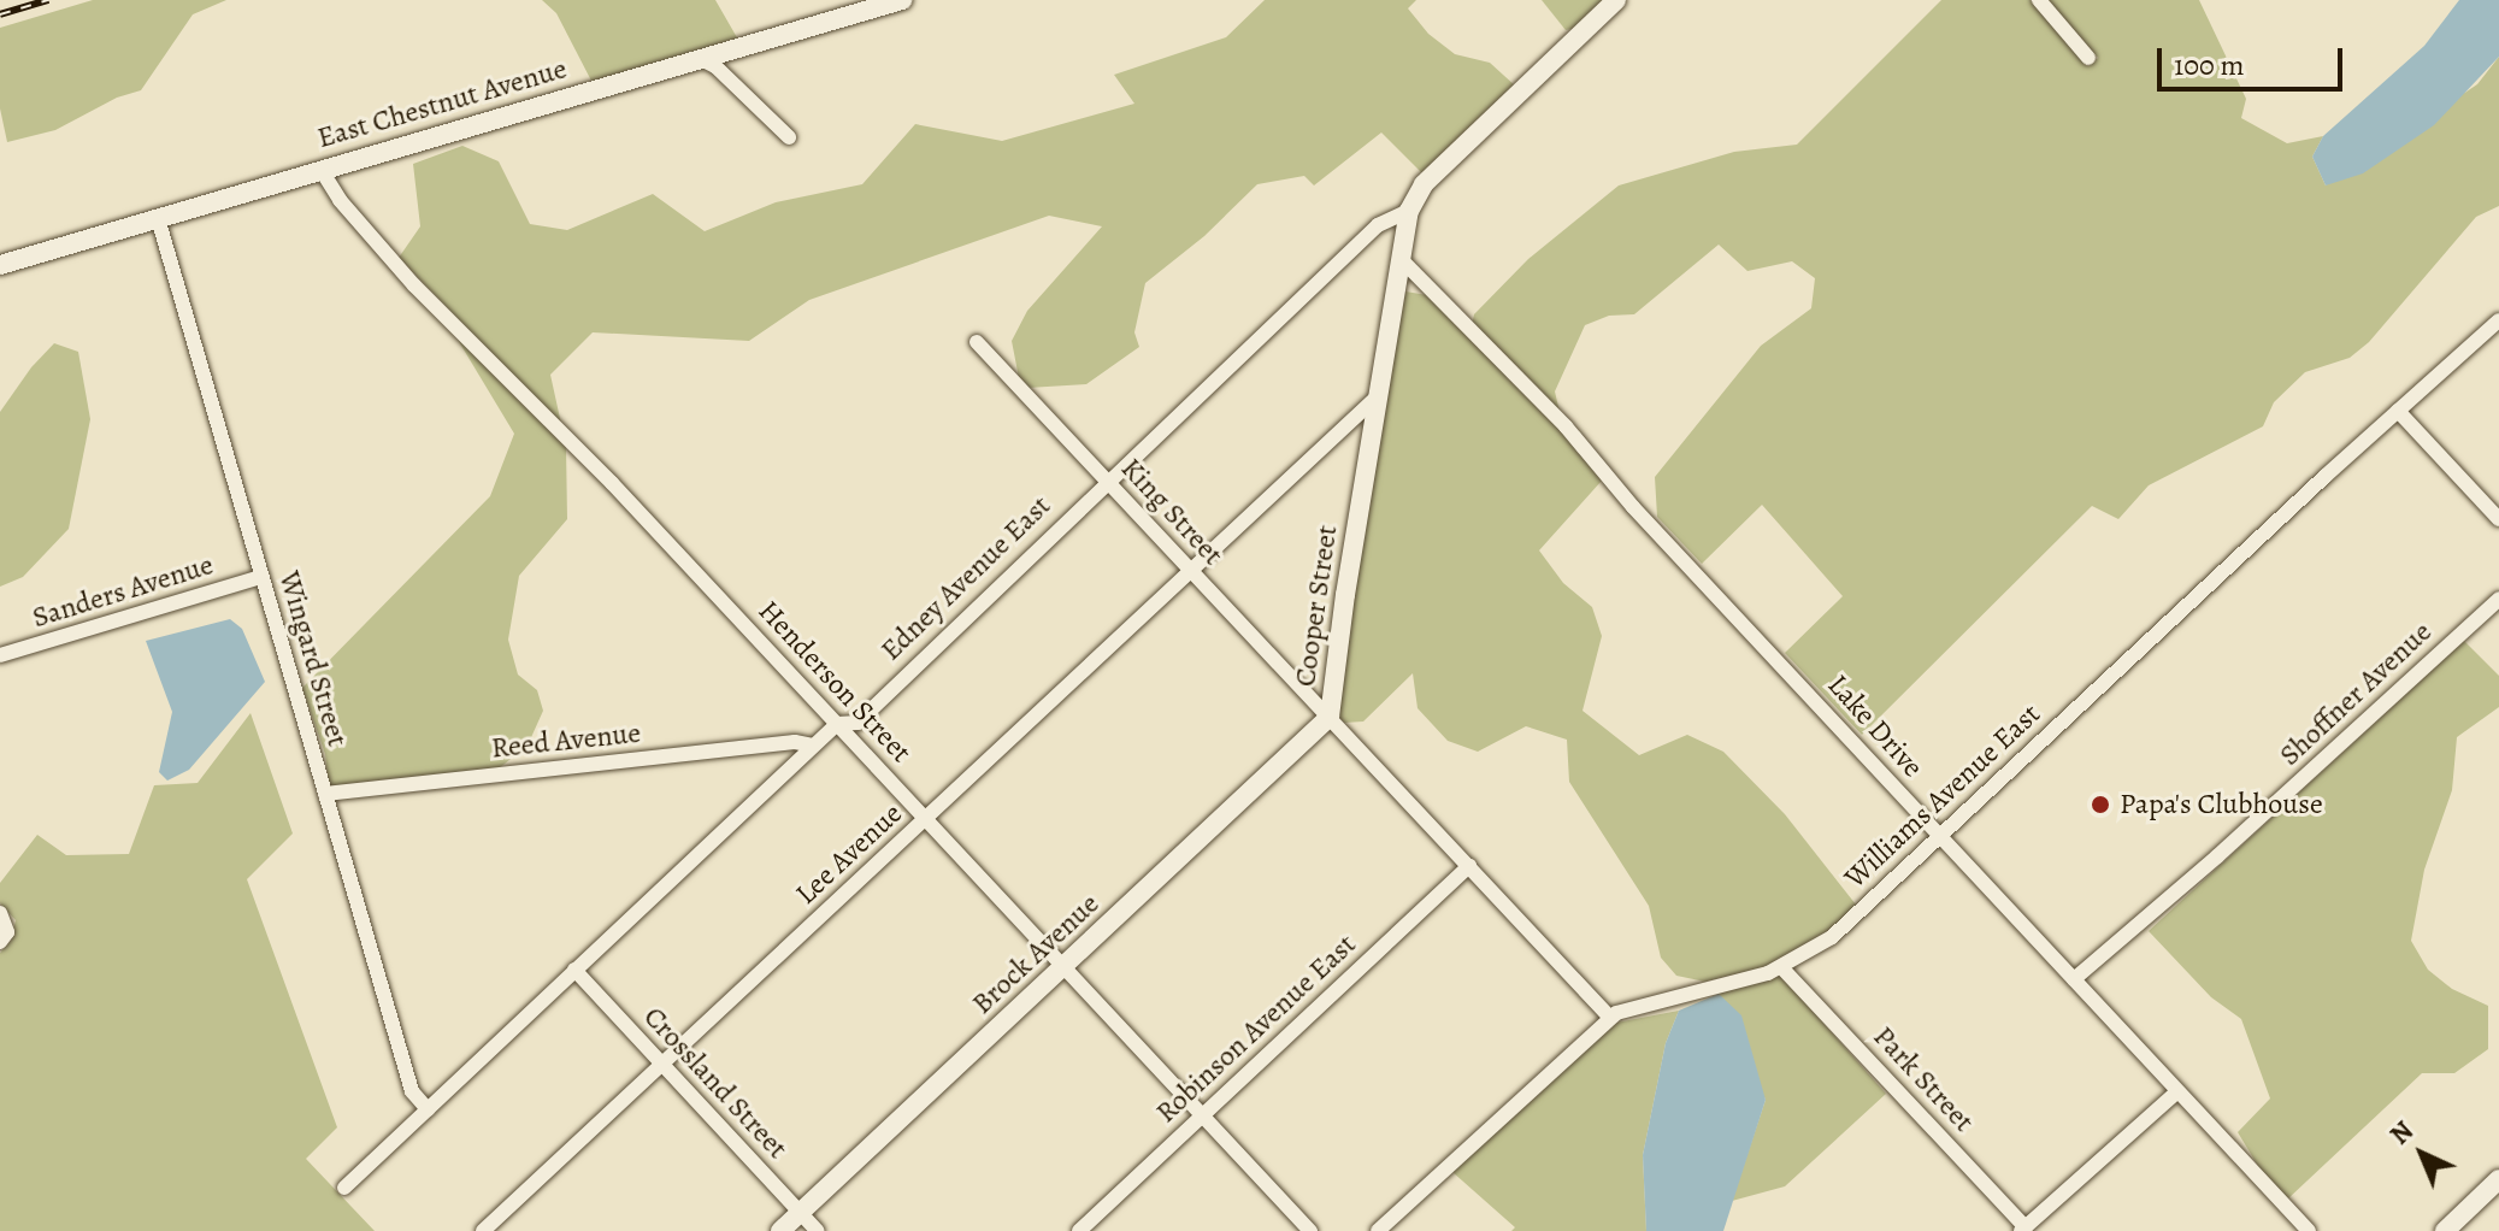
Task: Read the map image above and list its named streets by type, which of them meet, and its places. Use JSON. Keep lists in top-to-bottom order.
{
  "streets": {
    "street": [
      "East Chestnut Avenue",
      "King Street",
      "Edney Avenue East",
      "Sanders Avenue",
      "Cooper Street",
      "Wingard Street",
      "Henderson Street",
      "Shoffner Avenue",
      "Lake Drive",
      "Reed Avenue",
      "Williams Avenue East",
      "Lee Avenue",
      "Brock Avenue",
      "Robinson Avenue East",
      "Park Street",
      "Crossland Street"
    ]
  },
  "crossings": [
    ["East Chestnut Avenue", "Wingard Street"],
    ["East Chestnut Avenue", "Henderson Street"],
    ["King Street", "Edney Avenue East"],
    ["King Street", "Cooper Street"],
    ["King Street", "Lee Avenue"],
    ["King Street", "Brock Avenue"],
    ["Edney Avenue East", "Cooper Street"],
    ["Edney Avenue East", "Wingard Street"],
    ["Edney Avenue East", "Henderson Street"],
    ["Edney Avenue East", "Reed Avenue"],
    ["Edney Avenue East", "Crossland Street"],
    ["Sanders Avenue", "Wingard Street"],
    ["Cooper Street", "Lake Drive"],
    ["Cooper Street", "Williams Avenue East"],
    ["Cooper Street", "Lee Avenue"],
    ["Cooper Street", "Brock Avenue"],
    ["Cooper Street", "Robinson Avenue East"],
    ["Wingard Street", "Reed Avenue"],
    ["Henderson Street", "Lee Avenue"],
    ["Henderson Street", "Brock Avenue"],
    ["Henderson Street", "Robinson Avenue East"],
    ["Shoffner Avenue", "Lake Drive"],
    ["Lake Drive", "Williams Avenue East"],
    ["Williams Avenue East", "Park Street"],
    ["Lee Avenue", "Crossland Street"],
    ["Brock Avenue", "Crossland Street"]
  ],
  "places": ["Papa's Clubhouse"],
  "scale_bar": "100 m",
  "north": "top left"
}
